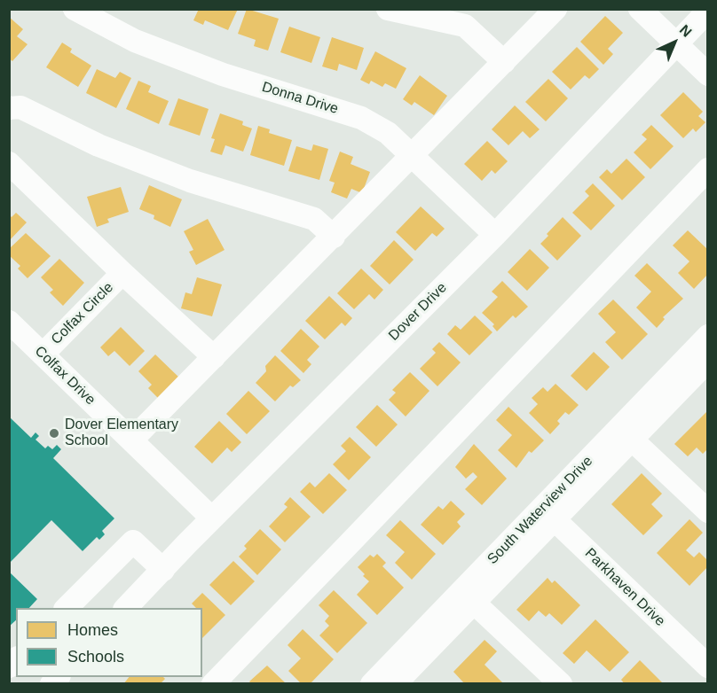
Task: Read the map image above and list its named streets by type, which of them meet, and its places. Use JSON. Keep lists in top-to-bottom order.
{
  "streets": {
    "street": [
      "Donna Drive",
      "Dover Drive",
      "Colfax Circle",
      "Colfax Drive",
      "South Waterview Drive",
      "Parkhaven Drive"
    ]
  },
  "crossings": [
    ["Donna Drive", "Dover Drive"],
    ["Dover Drive", "Colfax Drive"],
    ["Colfax Circle", "Colfax Drive"],
    ["South Waterview Drive", "Parkhaven Drive"]
  ],
  "places": ["Dover Elementary School"],
  "legend": ["Homes", "Schools"],
  "north": "top right"
}
